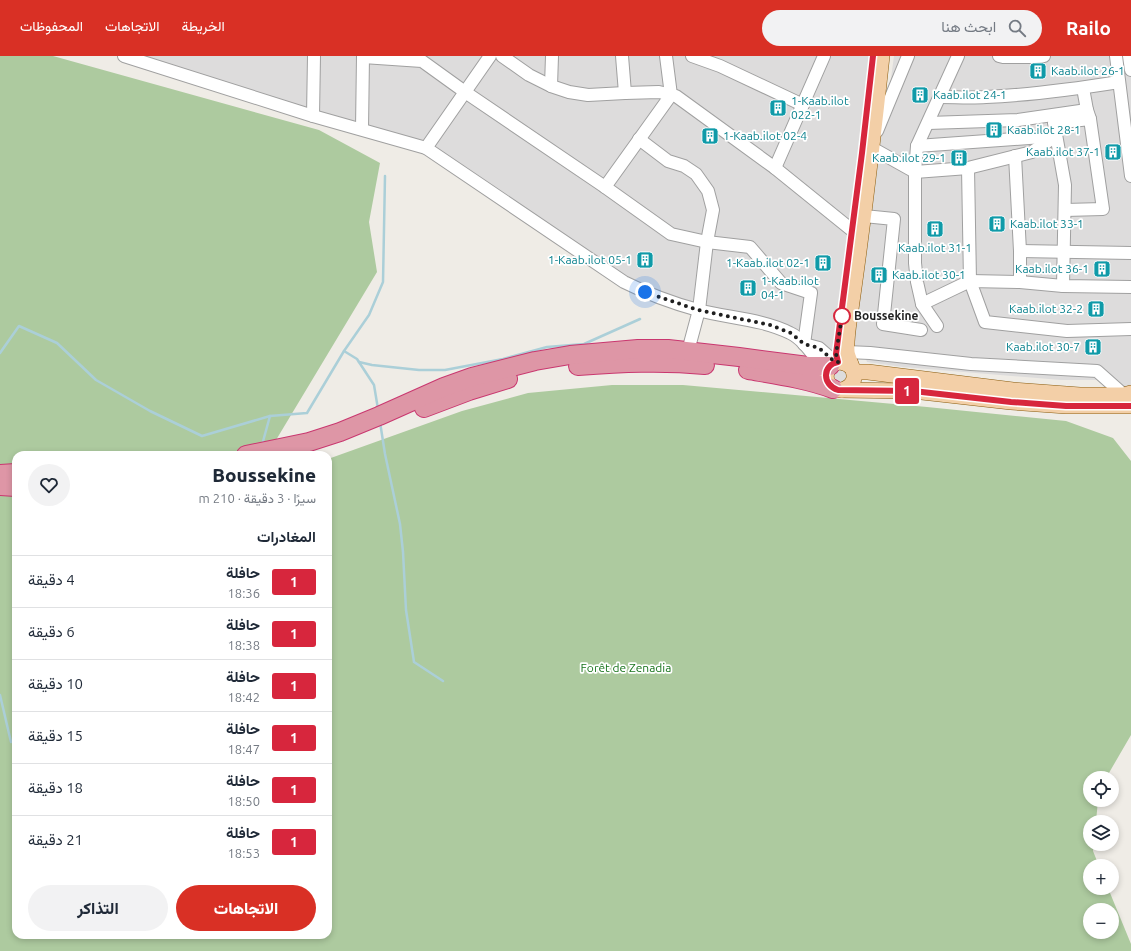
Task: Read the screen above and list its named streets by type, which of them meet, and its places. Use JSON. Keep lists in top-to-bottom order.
{
  "parks": ["Forêt de Zenadia"],
  "places": {
    "building": [
      "Kaab.ilot 26-1",
      "Kaab.ilot 24-1",
      "1-Kaab.ilot 022-1",
      "Kaab.ilot 28-1",
      "1-Kaab.ilot 02-4",
      "Kaab.ilot 37-1",
      "Kaab.ilot 29-1",
      "Kaab.ilot 33-1",
      "Kaab.ilot 31-1",
      "1-Kaab.ilot 05-1",
      "1-Kaab.ilot 02-1",
      "Kaab.ilot 36-1",
      "Kaab.ilot 30-1",
      "1-Kaab.ilot 04-1",
      "Kaab.ilot 32-2",
      "Kaab.ilot 30-7"
    ],
    "other": ["Boussekine"]
  },
  "lines": ["bus line 1"],
  "page": {
    "header": "Railo",
    "search": "ابحث هنا",
    "nav": ["الخريطة", "الاتجاهات", "المحفوظات"],
    "on_map": "1",
    "heading": [
      ["Boussekine", "سيرًا · 3 دقيقة · 210 m"],
      "المغادرات"
    ],
    "list": [
      {
        "mark": "1",
        "name": "حافلة",
        "note": "18:36",
        "value": "4 دقيقة"
      },
      {
        "mark": "1",
        "name": "حافلة",
        "note": "18:38",
        "value": "6 دقيقة"
      },
      {
        "mark": "1",
        "name": "حافلة",
        "note": "18:42",
        "value": "10 دقيقة"
      },
      {
        "mark": "1",
        "name": "حافلة",
        "note": "18:47",
        "value": "15 دقيقة"
      },
      {
        "mark": "1",
        "name": "حافلة",
        "note": "18:50",
        "value": "18 دقيقة"
      },
      {
        "mark": "1",
        "name": "حافلة",
        "note": "18:53",
        "value": "21 دقيقة"
      }
    ],
    "map_buttons": ["+", "−"],
    "buttons": ["الاتجاهات", "التذاكر"]
  }
}
